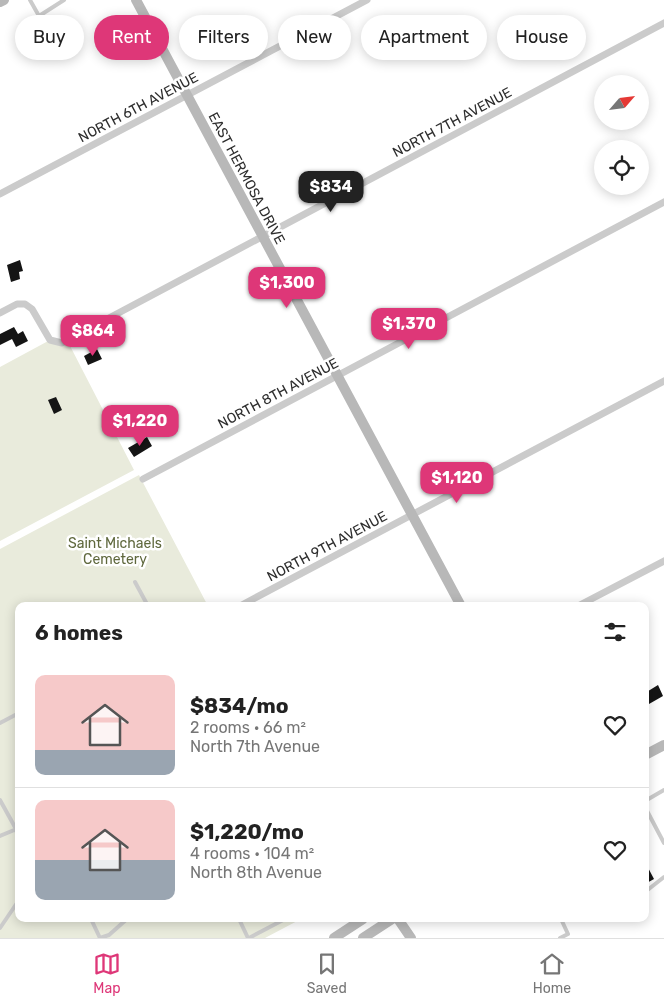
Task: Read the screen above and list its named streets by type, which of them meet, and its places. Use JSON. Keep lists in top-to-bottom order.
{
  "streets": {
    "street": [
      "NORTH 6TH AVENUE",
      "NORTH 7TH AVENUE",
      "EAST HERMOSA DRIVE",
      "NORTH 8TH AVENUE",
      "NORTH 9TH AVENUE"
    ]
  },
  "crossings": [
    ["NORTH 6TH AVENUE", "EAST HERMOSA DRIVE"],
    ["NORTH 7TH AVENUE", "EAST HERMOSA DRIVE"],
    ["EAST HERMOSA DRIVE", "NORTH 8TH AVENUE"],
    ["EAST HERMOSA DRIVE", "NORTH 9TH AVENUE"]
  ],
  "parks": ["Saint Michaels Cemetery"],
  "north": "top right",
  "page": {
    "chip": [
      "Buy",
      "Rent",
      "Filters",
      "New",
      "Apartment",
      "House"
    ],
    "price": [
      "$834",
      "$1,300",
      "$1,370",
      "$864",
      "$1,220",
      "$1,120"
    ],
    "heading": "6 homes",
    "list": [
      {
        "name": "$834/mo",
        "note": "2 rooms · 66 m² · North 7th Avenue"
      },
      {
        "name": "$1,220/mo",
        "note": "4 rooms · 104 m² · North 8th Avenue"
      }
    ],
    "tabs": ["Map", "Saved", "Home"]
  }
}
